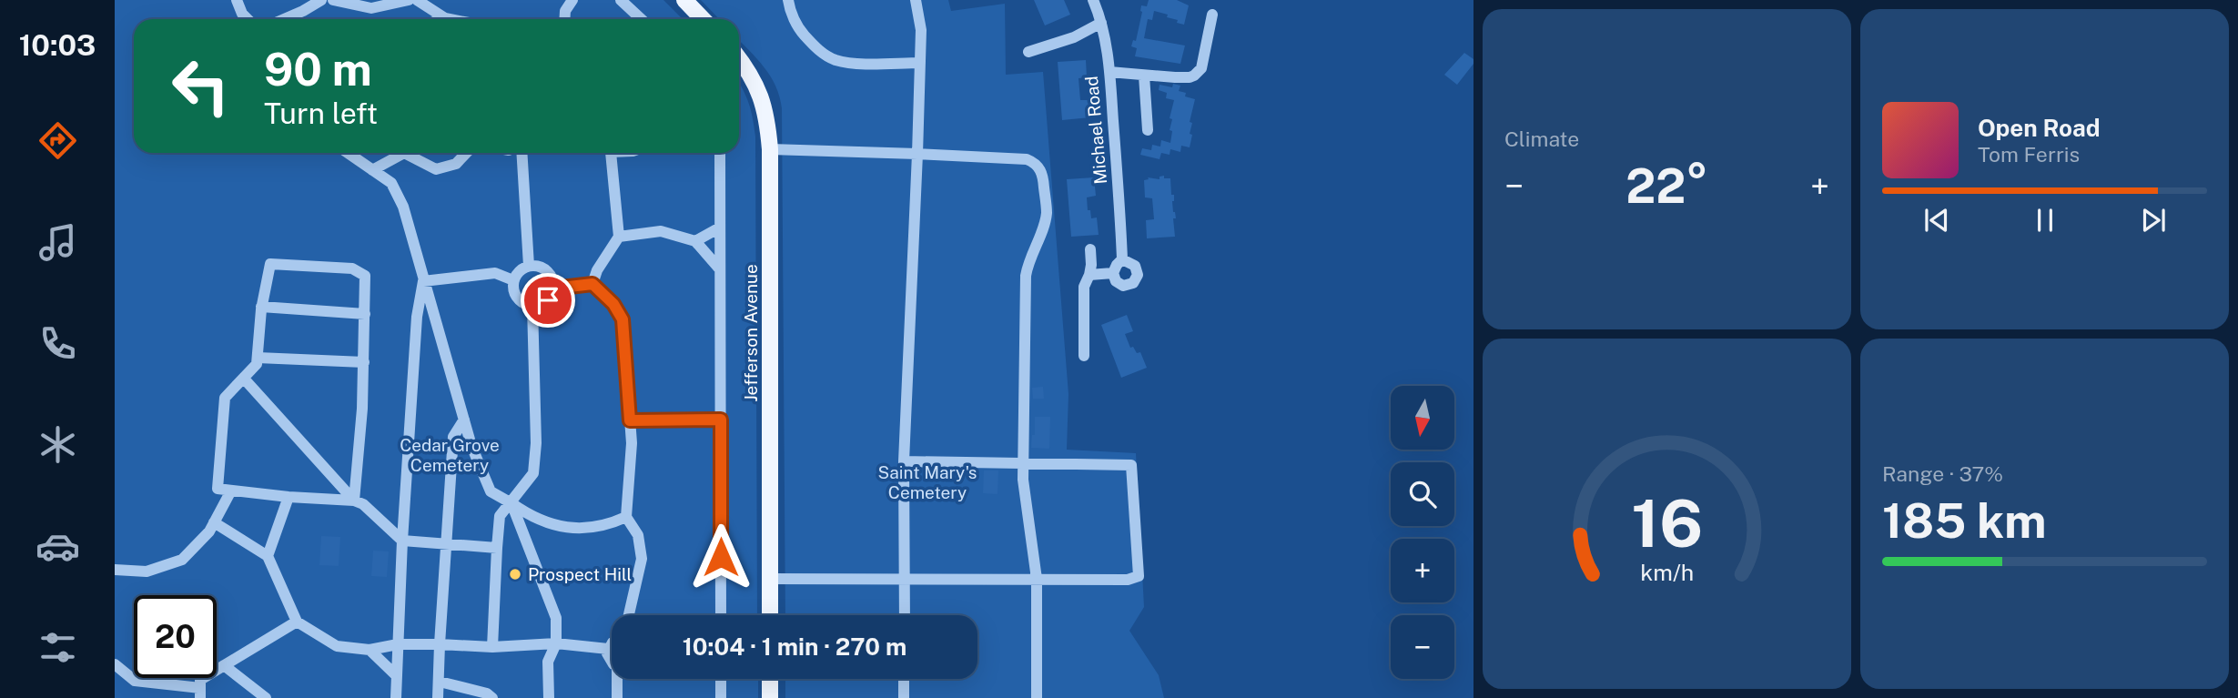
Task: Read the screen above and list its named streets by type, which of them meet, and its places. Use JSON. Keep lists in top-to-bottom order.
{
  "streets": {
    "main road": ["Jefferson Avenue"],
    "street": ["Michael Road"]
  },
  "parks": ["Cedar Grove Cemetery", "Saint Mary's Cemetery"],
  "places": ["Prospect Hill"],
  "north": "bottom",
  "page": {
    "tabs": "10:03",
    "tile": [
      "Climate",
      ["Range · 37%", "185 km"]
    ],
    "turn": ["90 m", "Turn left"],
    "song": ["Open Road", "Tom Ferris"],
    "heat": ["−", "22°", "+"],
    "map_buttons": ["+", "−"],
    "limit": "20",
    "trip": "10:04 · 1 min · 270 m",
    "gauge": ["16", "km/h"]
  }
}
